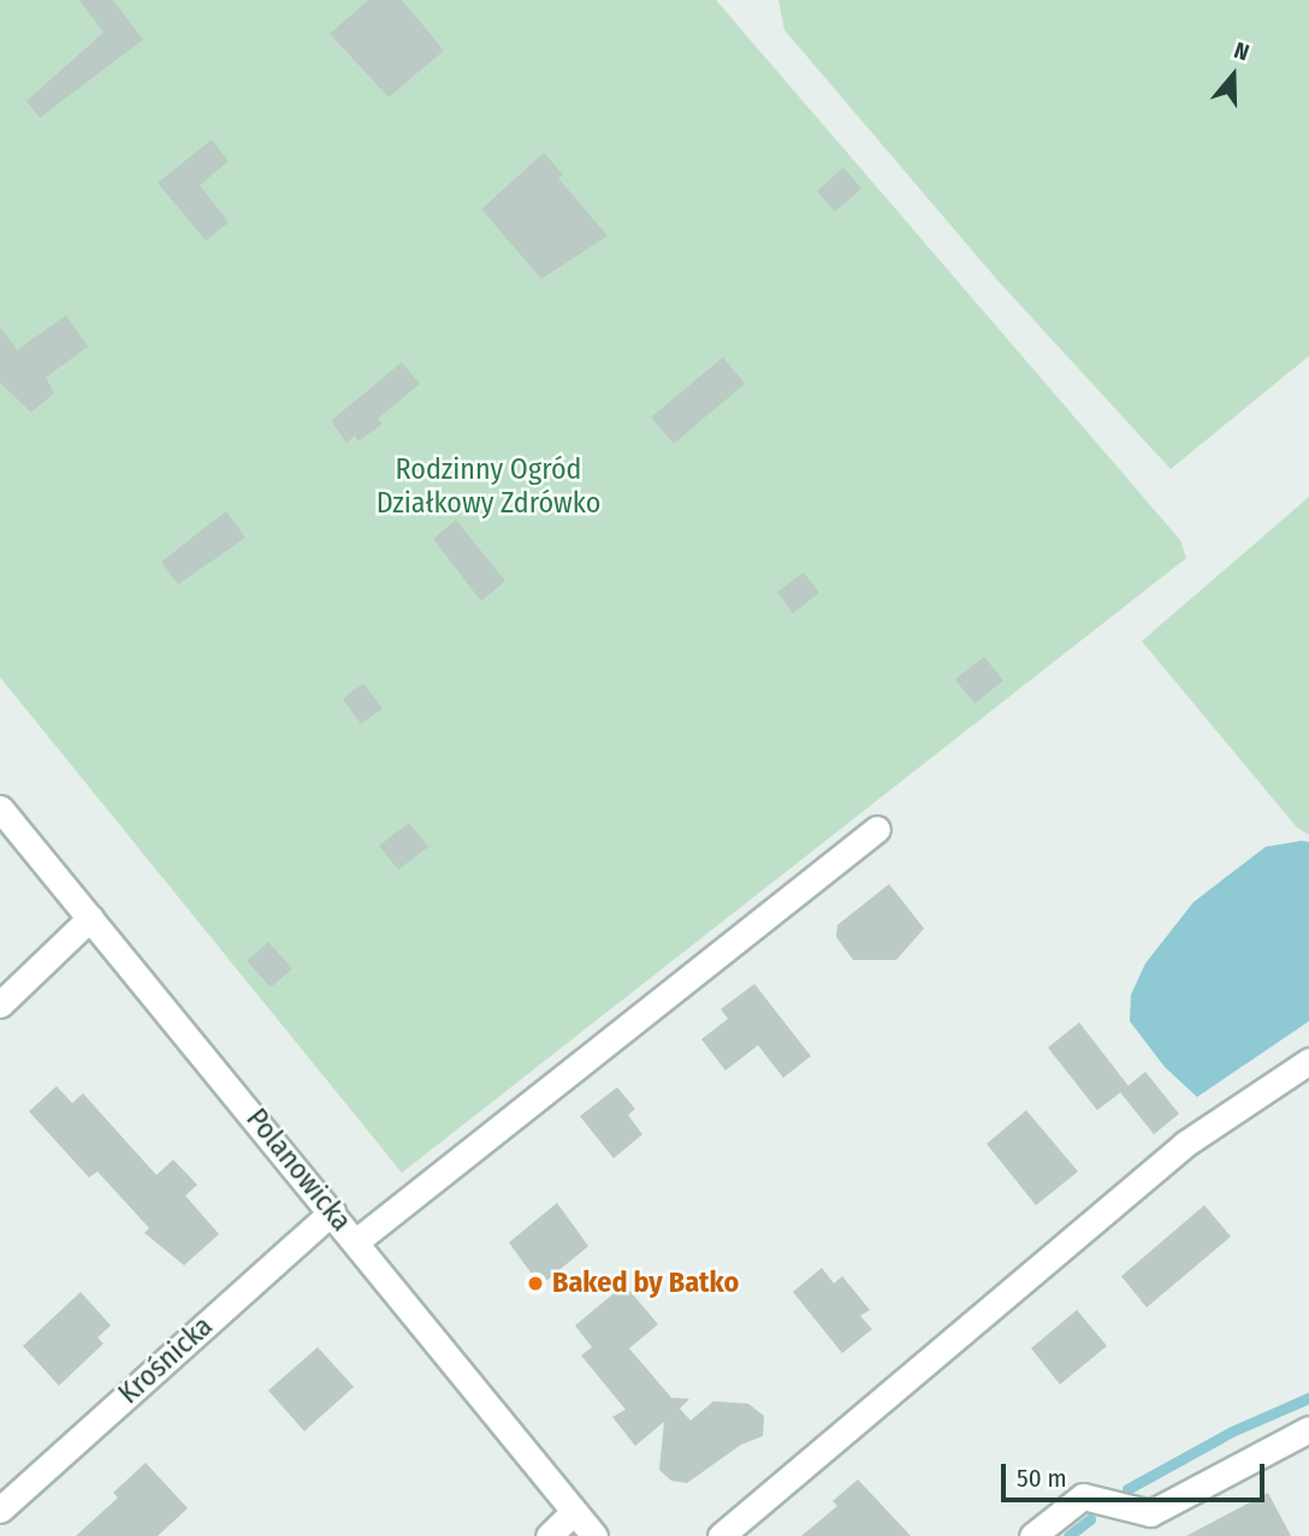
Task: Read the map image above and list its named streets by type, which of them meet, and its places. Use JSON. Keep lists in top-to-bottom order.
{
  "streets": {
    "street": ["Polanowicka", "Krośnicka"]
  },
  "crossings": [
    ["Polanowicka", "Krośnicka"]
  ],
  "parks": ["Rodzinny Ogród Działkowy Zdrówko"],
  "places": ["Baked by Batko"],
  "scale_bar": "50 m",
  "north": "top"
}
